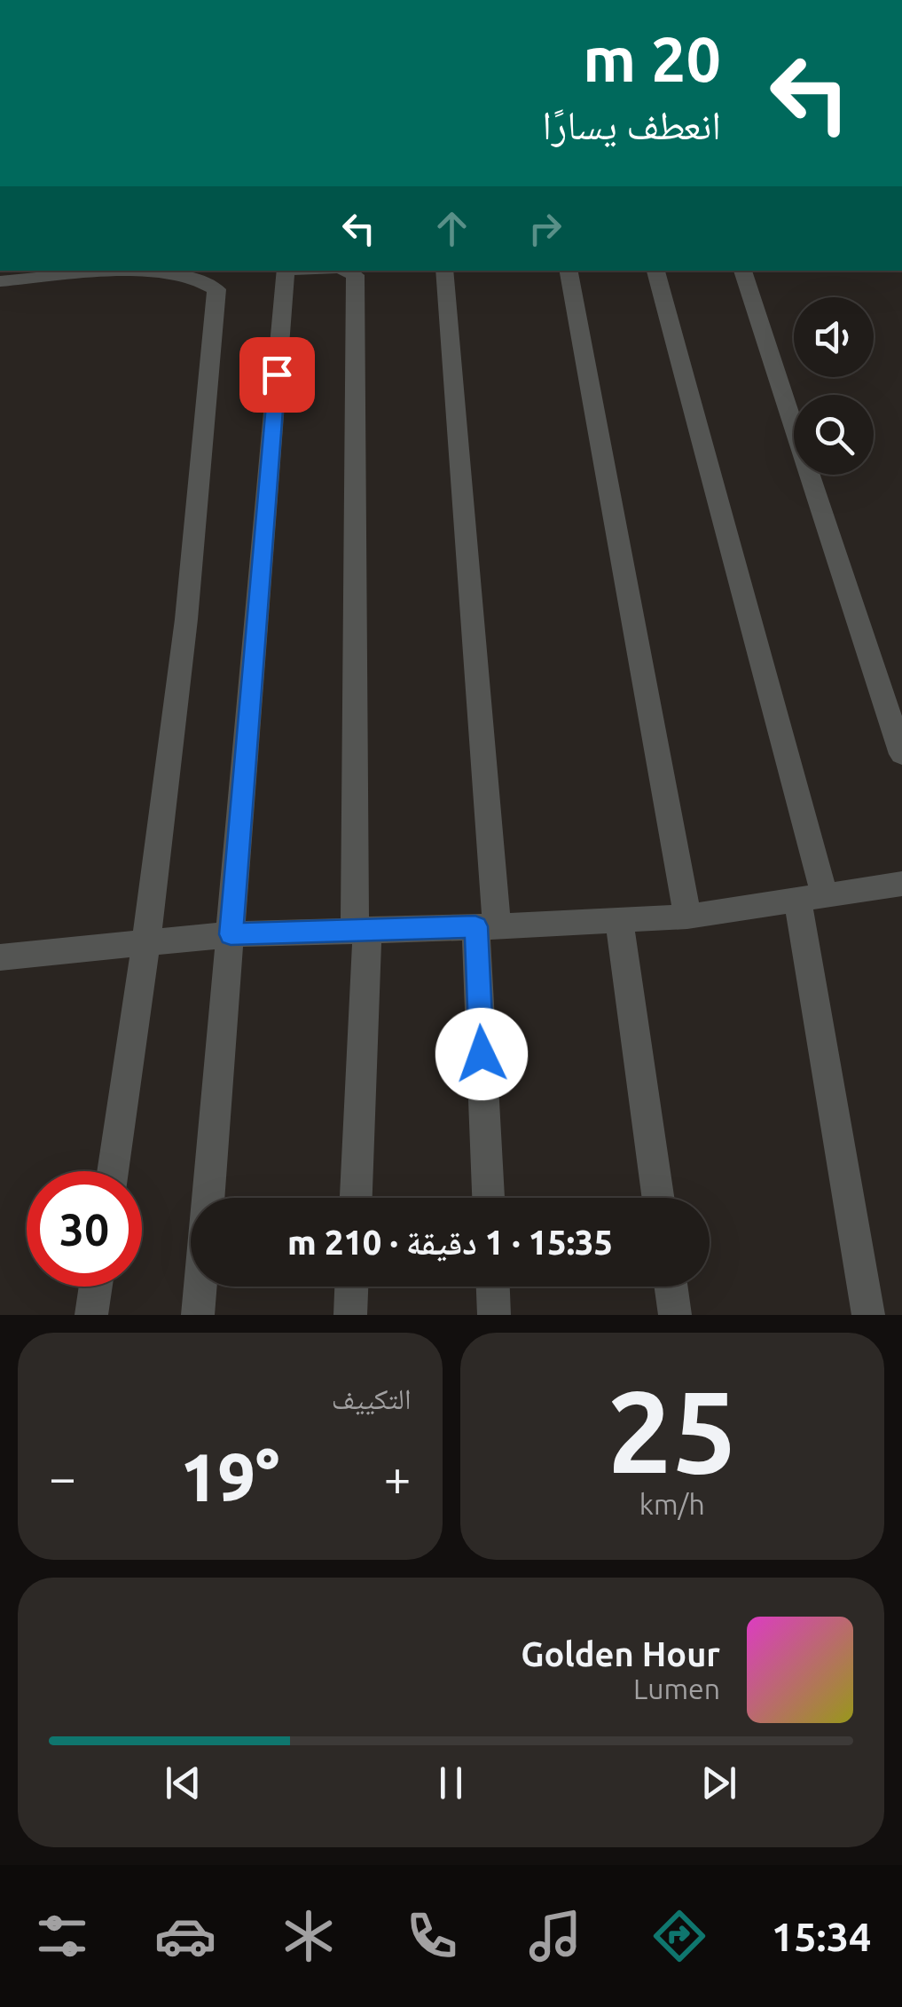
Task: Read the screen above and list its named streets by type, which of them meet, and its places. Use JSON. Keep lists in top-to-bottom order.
{
  "page": {
    "turn": ["20 m", "انعطف يسارًا"],
    "limit": "30",
    "trip": "15:35 · 1 دقيقة · 210 m",
    "tile": [
      ["25", "km/h"],
      "التكييف"
    ],
    "heat": ["−", "19°", "+"],
    "song": ["Golden Hour", "Lumen"],
    "tabs": "15:34"
  }
}
